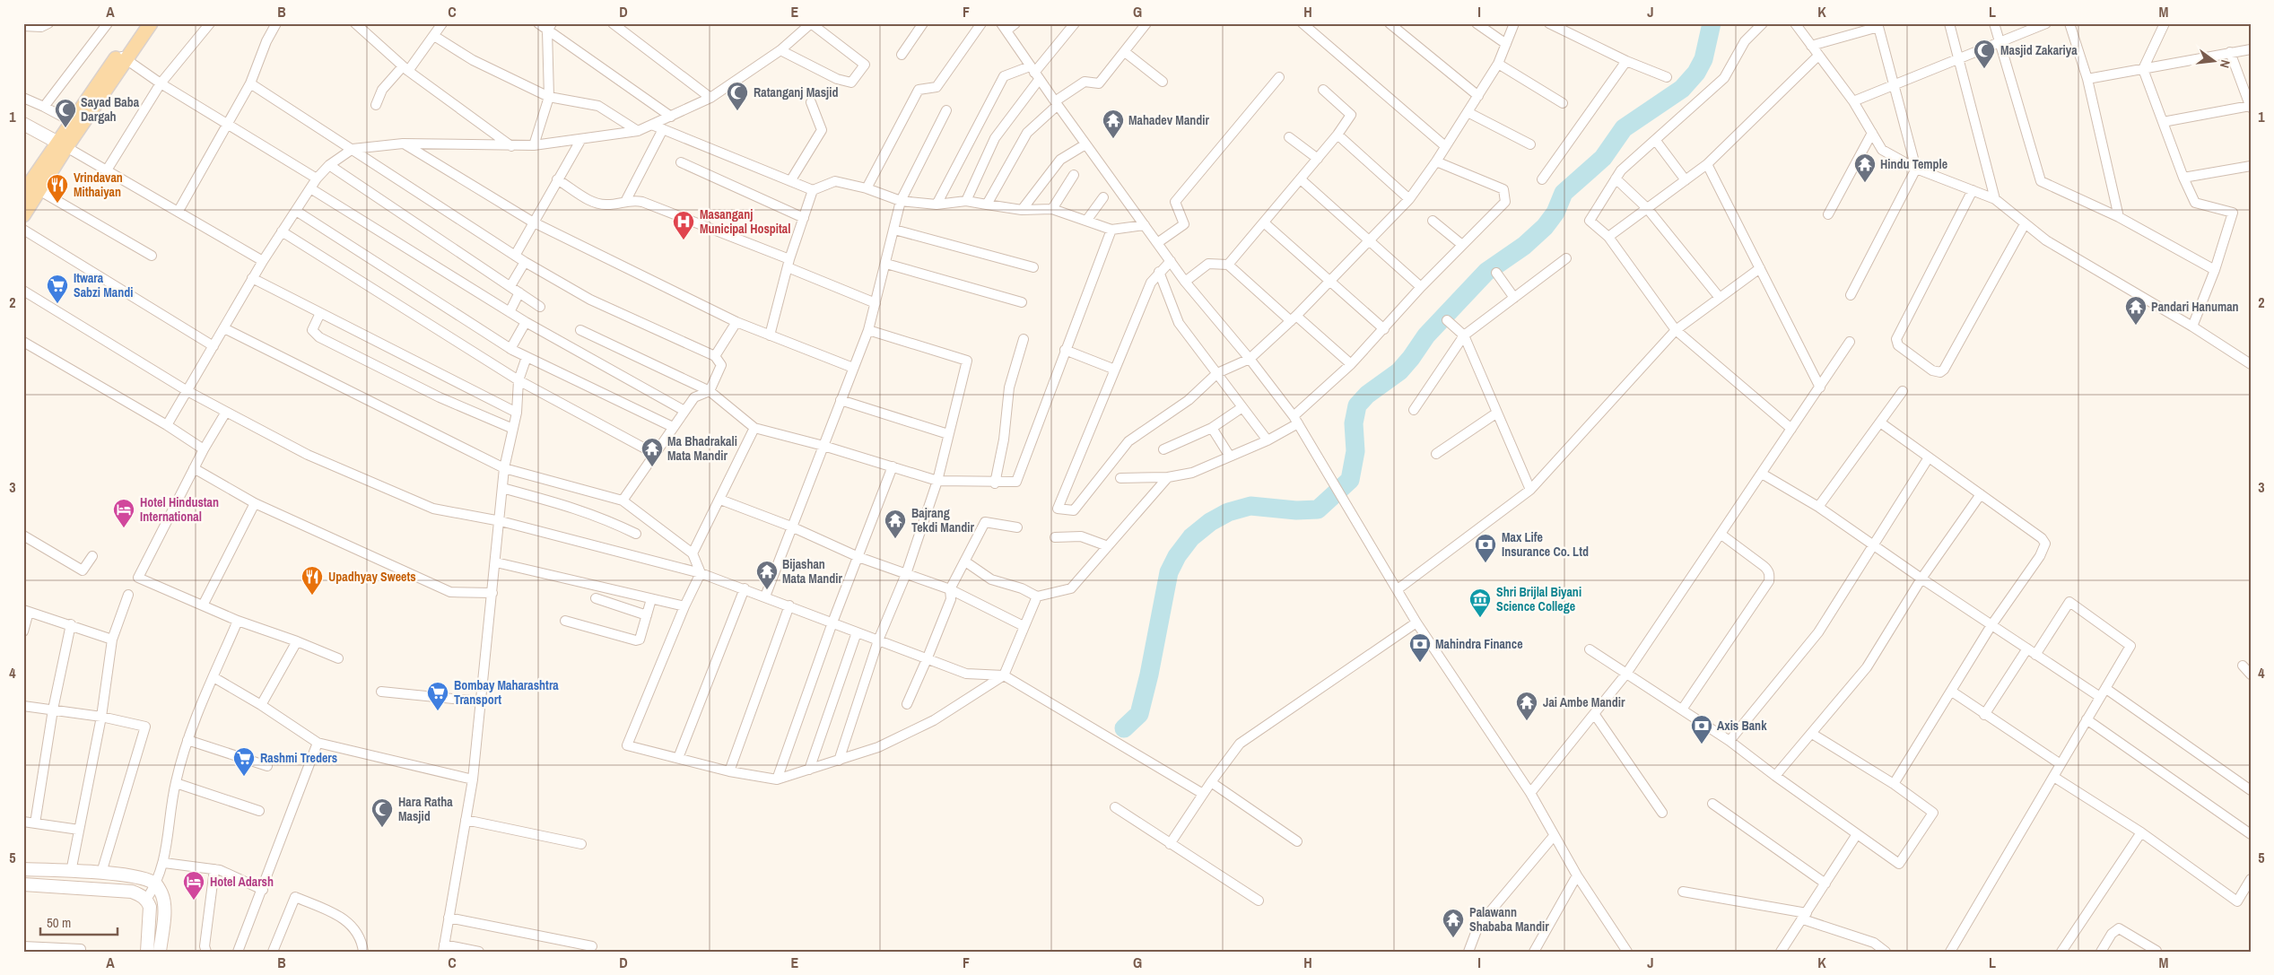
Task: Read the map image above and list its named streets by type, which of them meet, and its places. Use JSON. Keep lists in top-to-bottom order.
{
  "places": {
    "mosque": [
      "Masjid Zakariya",
      "Ratanganj Masjid",
      "Sayad Baba Dargah",
      "Hara Ratha Masjid"
    ],
    "temple": [
      "Mahadev Mandir",
      "Hindu Temple",
      "Pandari Hanuman",
      "Ma Bhadrakali Mata Mandir",
      "Bajrang Tekdi Mandir",
      "Bijashan Mata Mandir",
      "Jai Ambe Mandir",
      "Palawann Shababa Mandir"
    ],
    "restaurant": ["Vrindavan Mithaiyan", "Upadhyay Sweets"],
    "hospital": ["Masanganj Municipal Hospital"],
    "supermarket": ["Itwara Sabzi Mandi", "Bombay Maharashtra Transport", "Rashmi Treders"],
    "hotel": ["Hotel Hindustan International", "Hotel Adarsh"],
    "bank": ["Max Life Insurance Co. Ltd", "Mahindra Finance", "Axis Bank"],
    "museum": ["Shri Brijlal Biyani Science College"]
  },
  "scale_bar": "50 m",
  "north": "right",
  "grid": {
    "columns": [
      "A",
      "B",
      "C",
      "D",
      "E",
      "F",
      "G",
      "H",
      "I",
      "J",
      "K",
      "L",
      "M"
    ],
    "rows": [
      "1",
      "2",
      "3",
      "4",
      "5"
    ]
  }
}
